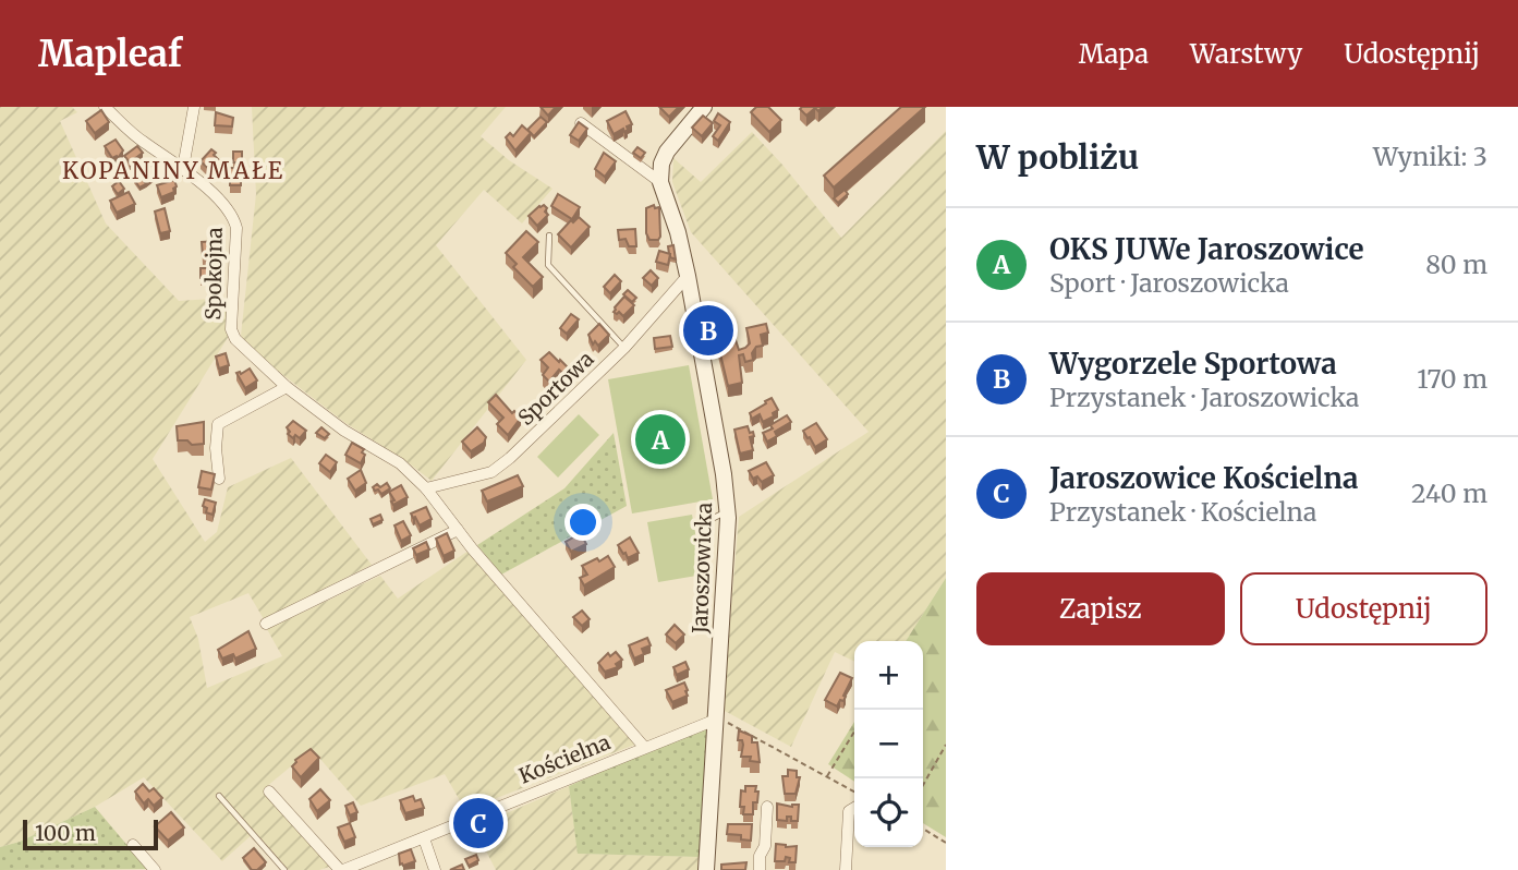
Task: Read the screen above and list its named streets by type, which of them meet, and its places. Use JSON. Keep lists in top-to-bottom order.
{
  "streets": {
    "street": [
      "Spokojna",
      "Sportowa",
      "Jaroszowicka",
      "Kościelna"
    ]
  },
  "crossings": [
    ["Spokojna", "Sportowa"],
    ["Spokojna", "Kościelna"],
    ["Sportowa", "Jaroszowicka"],
    ["Jaroszowicka", "Kościelna"]
  ],
  "districts": ["KOPANINY MAŁE"],
  "scale_bar": "100 m",
  "page": {
    "header": "Mapleaf",
    "nav": ["Mapa", "Warstwy", "Udostępnij"],
    "heading": ["W pobliżu", "Wyniki: 3"],
    "list": [
      {
        "mark": "A",
        "name": "OKS JUWe Jaroszowice",
        "note": "Sport · Jaroszowicka",
        "value": "80 m"
      },
      {
        "mark": "B",
        "name": "Wygorzele Sportowa",
        "note": "Przystanek · Jaroszowicka",
        "value": "170 m"
      },
      {
        "mark": "C",
        "name": "Jaroszowice Kościelna",
        "note": "Przystanek · Kościelna",
        "value": "240 m"
      }
    ],
    "pins": ["B", "A", "C"],
    "buttons": ["Zapisz", "Udostępnij"],
    "map_buttons": ["+", "−"],
    "scale": "100 m"
  }
}
